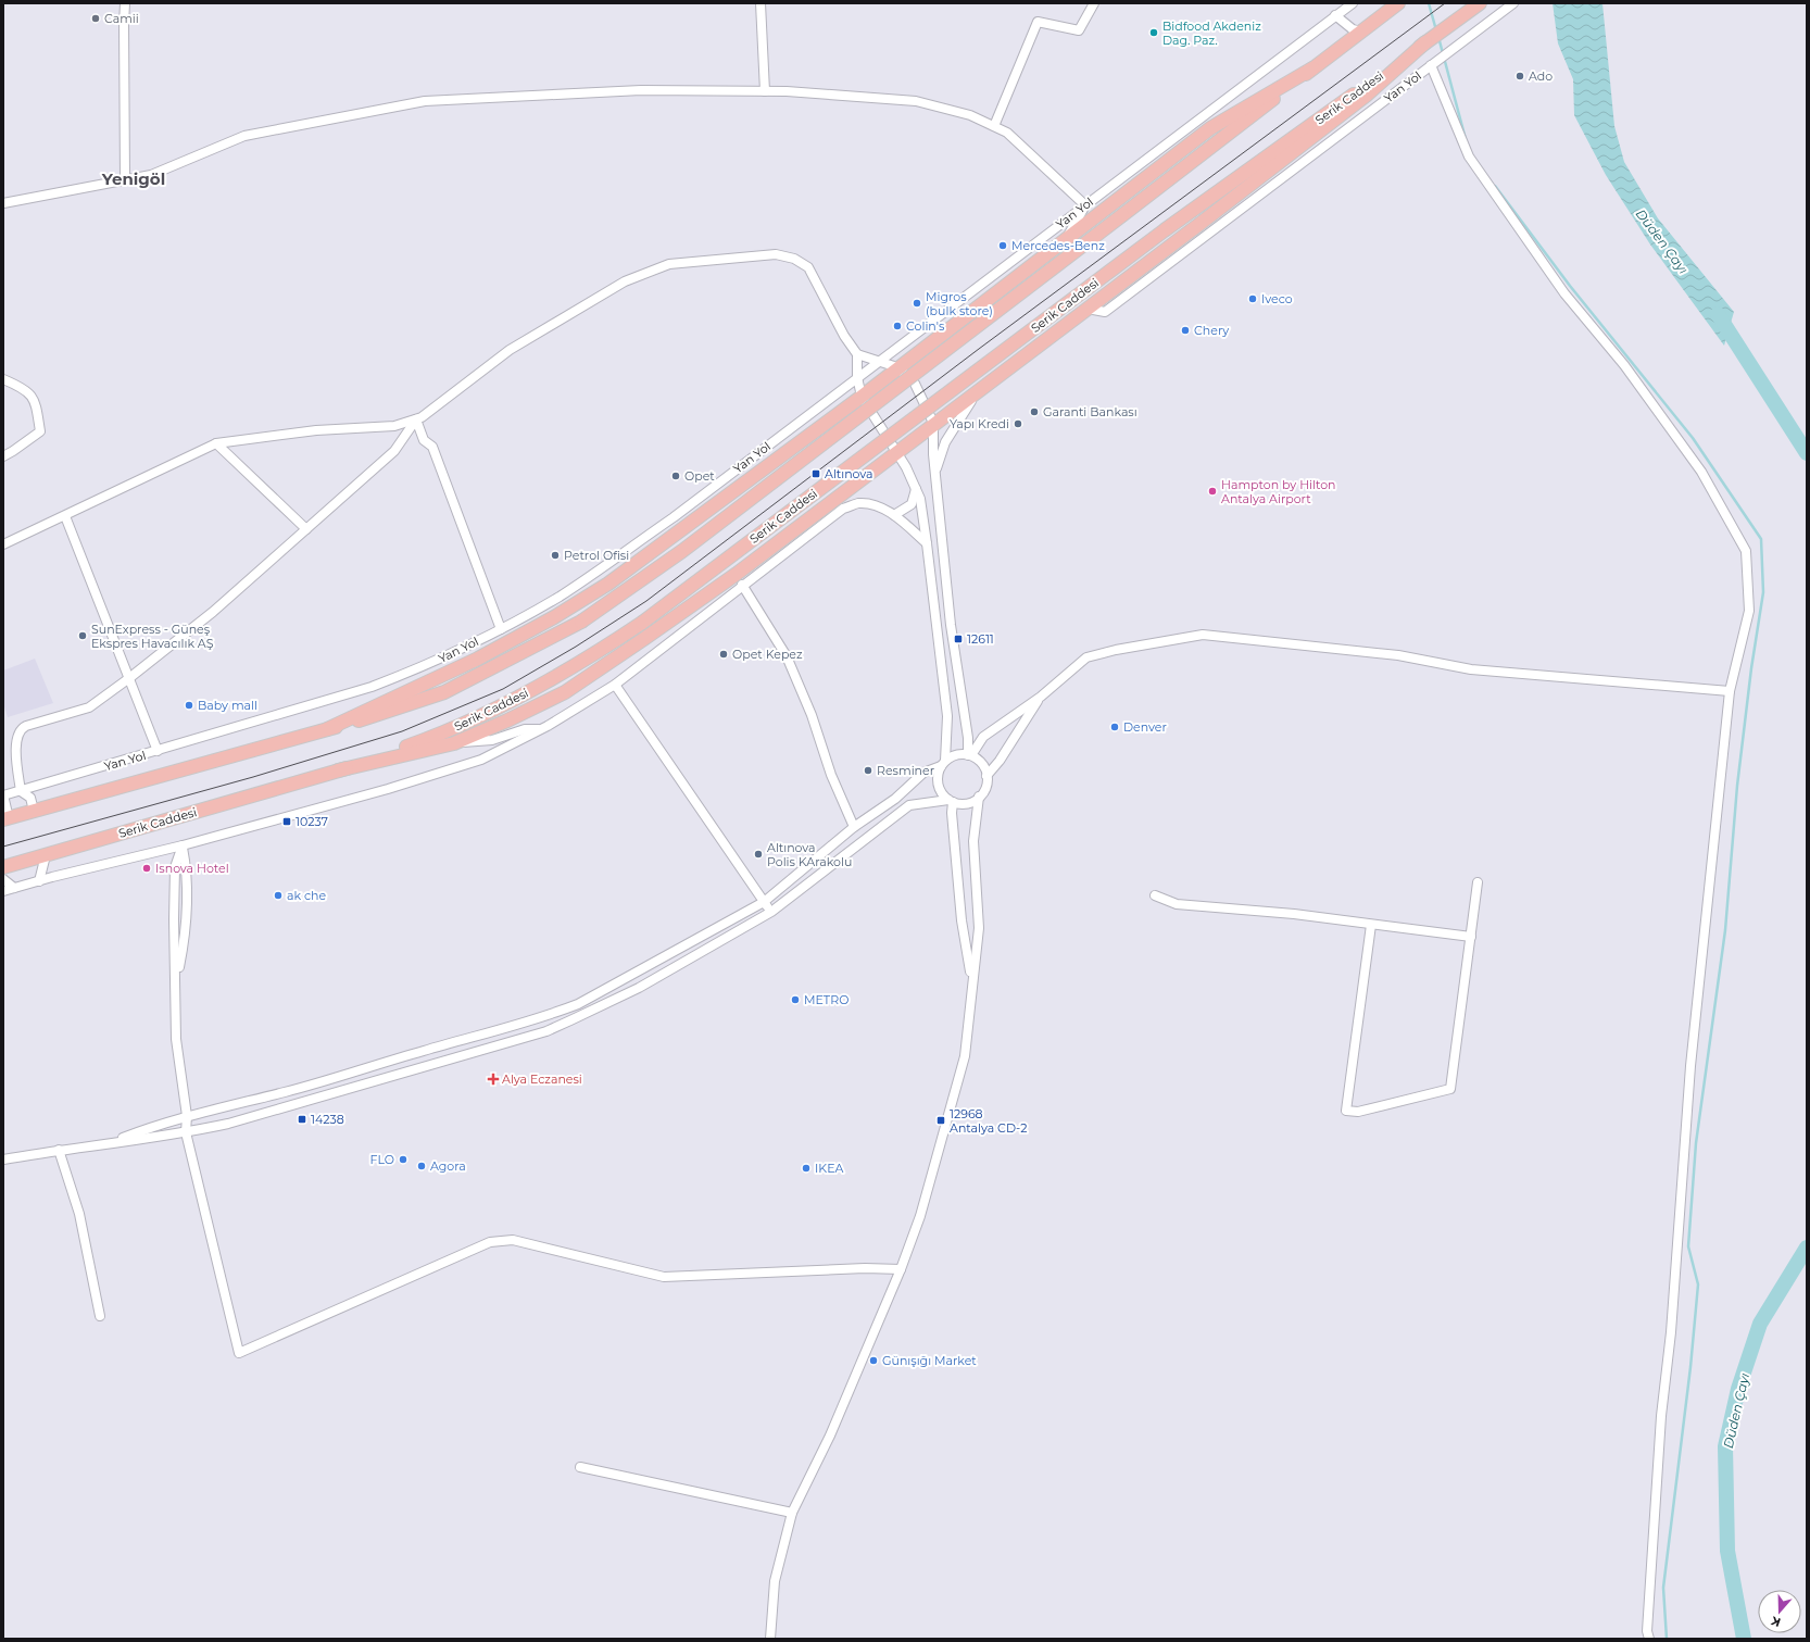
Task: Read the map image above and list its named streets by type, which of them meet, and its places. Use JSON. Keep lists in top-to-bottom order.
{
  "streets": {
    "highway": ["Serik Caddesi"],
    "street": ["Yan Yol"]
  },
  "districts": ["Yenigöl"],
  "water": ["Düden Çayı"],
  "places": {
    "other": [
      "Camii",
      "Bidfood Akdeniz Dag. Paz.",
      "Ado",
      "Mercedes-Benz",
      "Iveco",
      "Migros (bulk store)",
      "Colin's",
      "Chery",
      "Garanti Bankası",
      "Yapı Kredi",
      "Opet",
      "Hampton by Hilton Antalya Airport",
      "Petrol Ofisi",
      "SunExpress - Güneş Ekspres Havacılık AŞ",
      "Opet Kepez",
      "Baby mall",
      "Denver",
      "Resminer",
      "Altınova Polis KArakolu",
      "Isnova Hotel",
      "ak che",
      "METRO",
      "FLO",
      "Agora",
      "IKEA",
      "Günışığı Market"
    ],
    "transit": [
      "Altınova",
      "12611",
      "10237",
      "14238",
      "12968 Antalya CD-2"
    ],
    "health": ["Alya Eczanesi"]
  },
  "north": "bottom"
}
